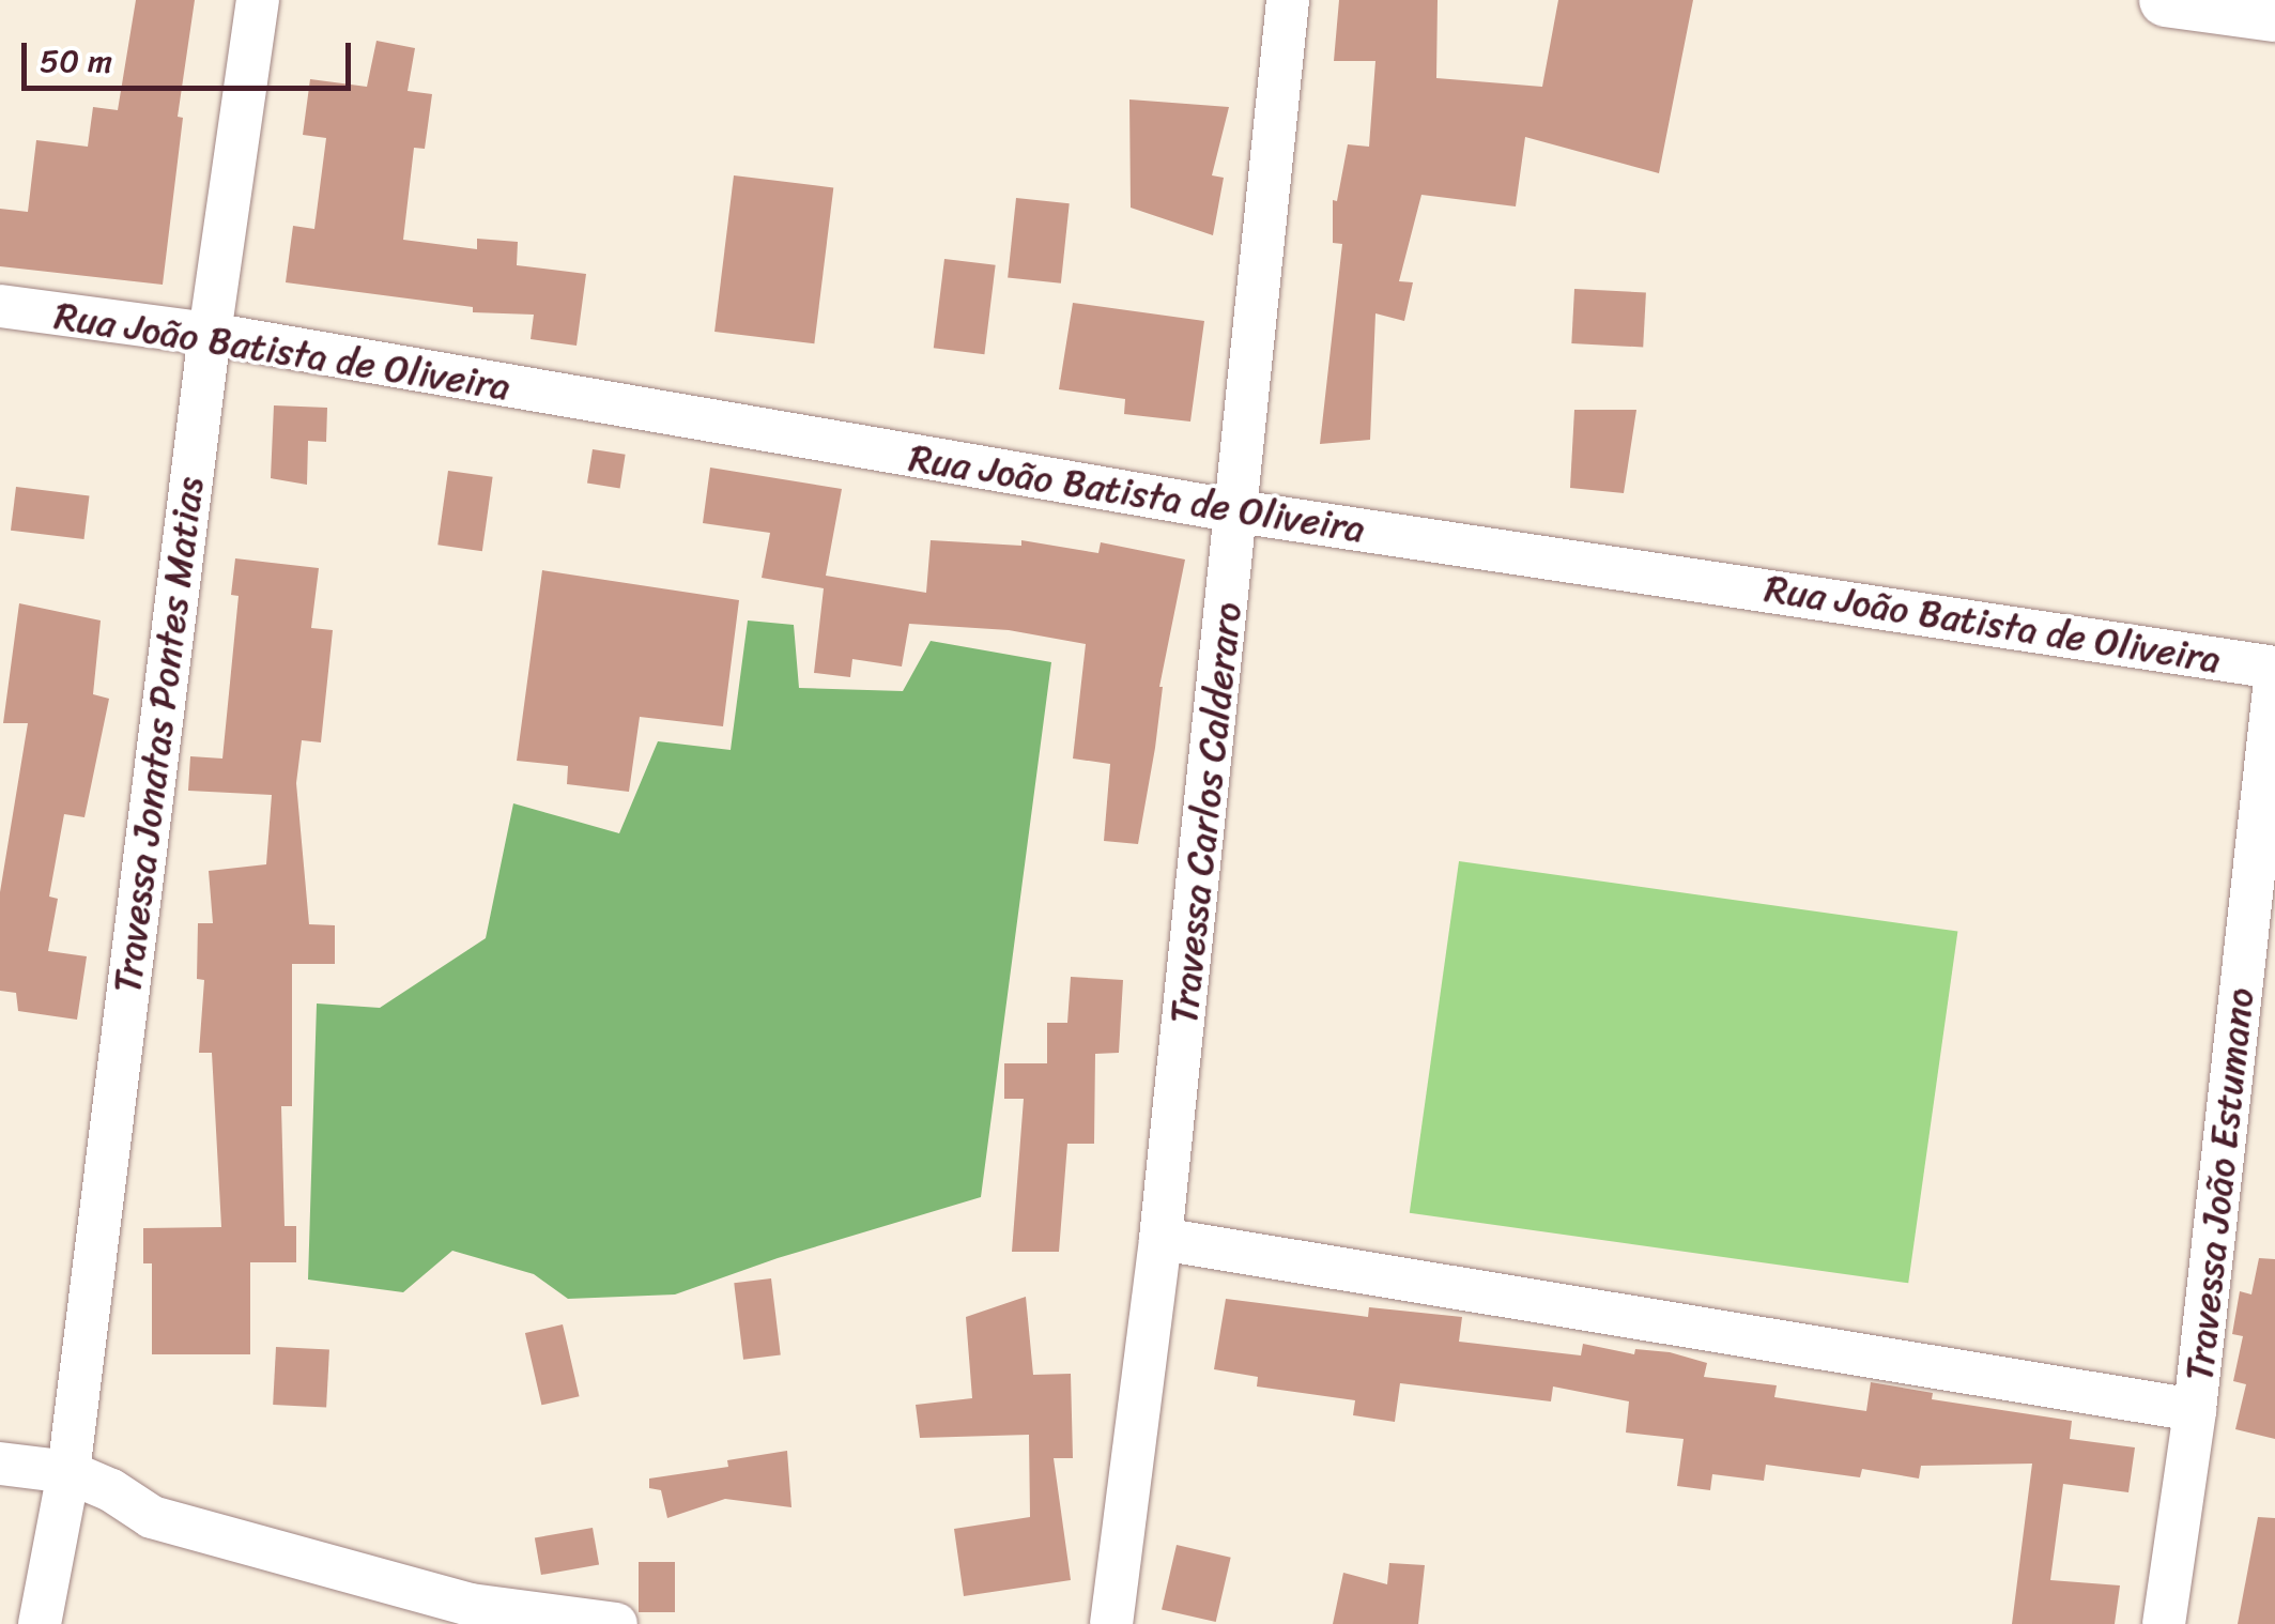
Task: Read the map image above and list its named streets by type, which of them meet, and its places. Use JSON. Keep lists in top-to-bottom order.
{
  "streets": {
    "street": [
      "Rua João Batista de Oliveira",
      "Travessa Jonatas Pontes Matias",
      "Travessa Carlos Calderaro",
      "Travessa João Estumano"
    ]
  },
  "crossings": [
    ["Rua João Batista de Oliveira", "Travessa Jonatas Pontes Matias"],
    ["Rua João Batista de Oliveira", "Travessa Carlos Calderaro"]
  ],
  "scale_bar": "50 m"
}
